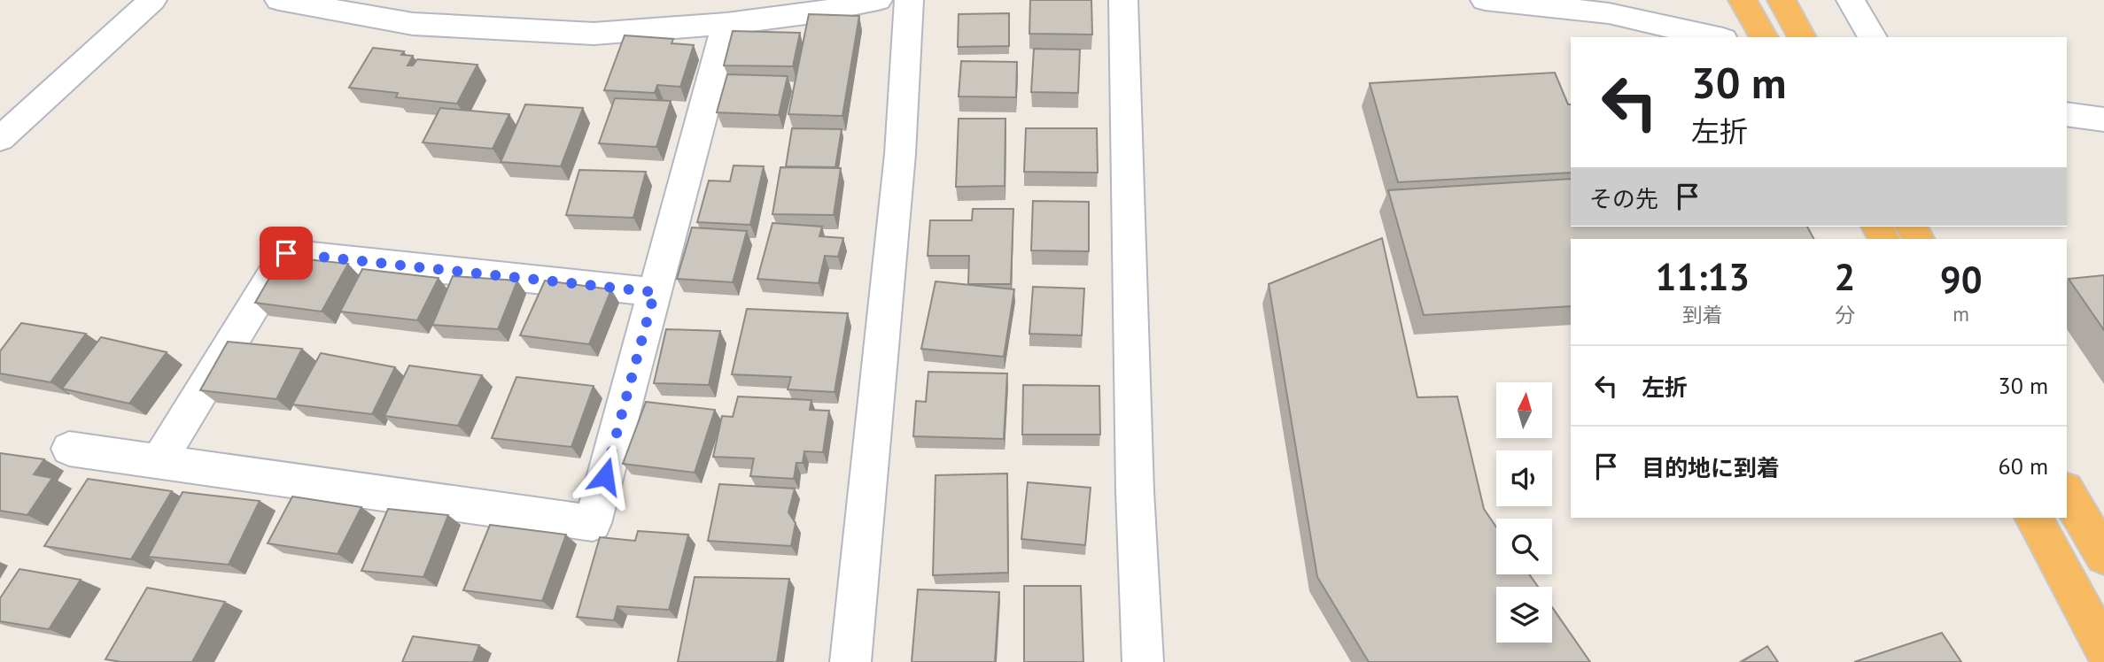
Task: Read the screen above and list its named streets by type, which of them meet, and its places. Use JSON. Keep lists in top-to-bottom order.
{
  "north": "top",
  "page": {
    "turn": ["30 m", "左折"],
    "then": "その先",
    "eta": [
      "11:13",
      "到着",
      "2",
      "分",
      "90",
      "m"
    ],
    "list": [
      {
        "name": "左折",
        "value": "30 m"
      },
      {
        "name": "目的地に到着",
        "value": "60 m"
      }
    ]
  }
}
